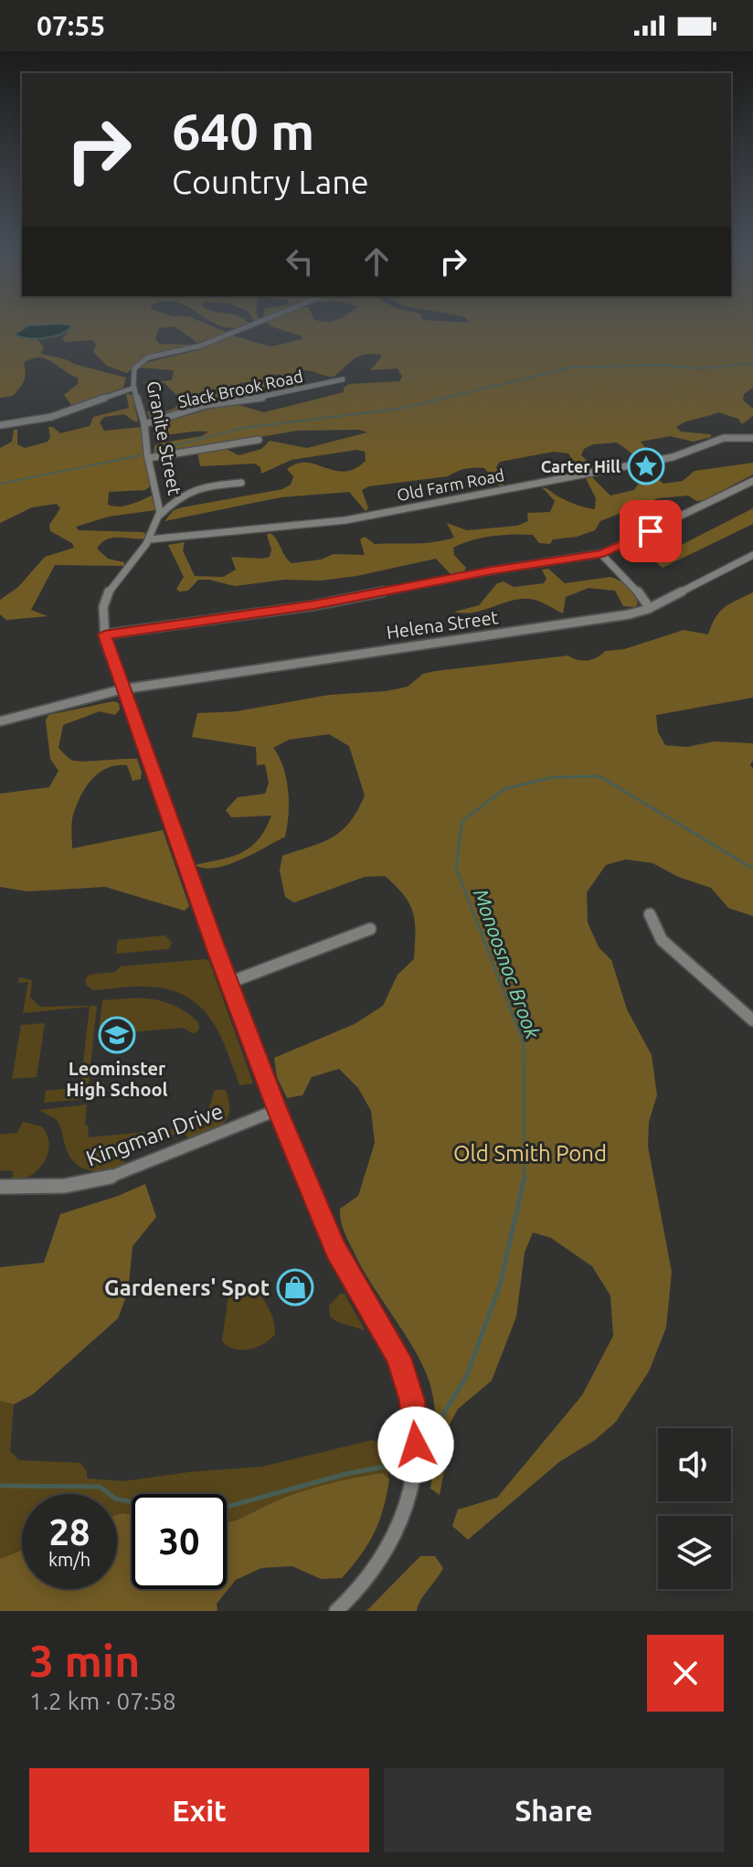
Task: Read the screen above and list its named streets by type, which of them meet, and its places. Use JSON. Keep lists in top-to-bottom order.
{
  "streets": {
    "street": [
      "Slack Brook Road",
      "Granite Street",
      "Old Farm Road",
      "Helena Street",
      "Kingman Drive"
    ]
  },
  "crossings": [
    ["Slack Brook Road", "Granite Street"],
    ["Granite Street", "Old Farm Road"],
    ["Granite Street", "Helena Street"],
    ["Granite Street", "Kingman Drive"]
  ],
  "water": ["Monoosnoc Brook"],
  "parks": ["Old Smith Pond"],
  "places": {
    "place": ["Carter Hill"],
    "school or university": ["Leominster High School"],
    "shop": ["Gardeners' Spot"]
  },
  "page": {
    "status": "07:55",
    "turn": ["640 m", "Country Lane"],
    "speed": "28 km/h",
    "limit": "30",
    "heading": ["3 min", "1.2 km · 07:58"],
    "buttons": ["Exit", "Share"]
  }
}
